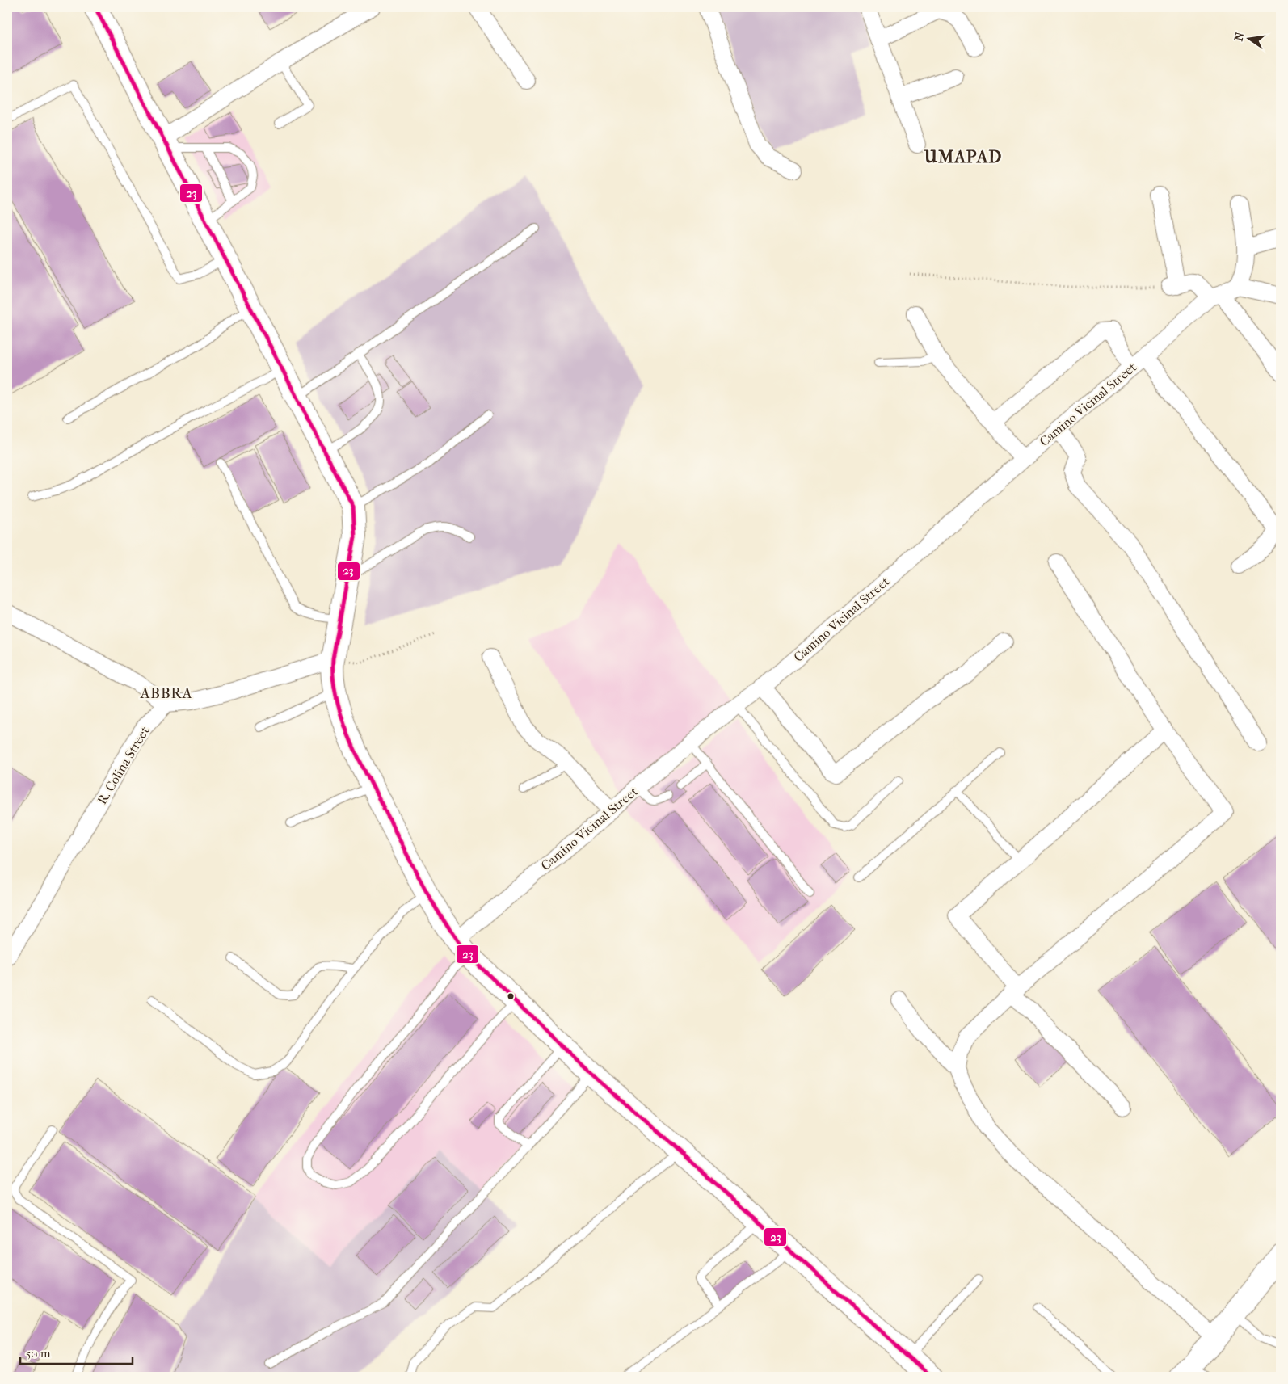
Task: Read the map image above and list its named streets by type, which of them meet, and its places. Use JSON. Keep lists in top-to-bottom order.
{
  "streets": {
    "street": ["Camino Vicinal Street", "R. Colina Street"]
  },
  "districts": ["UMAPAD", "ABBRA"],
  "lines": ["transit line 23"],
  "scale_bar": "50 m",
  "north": "left"
}
